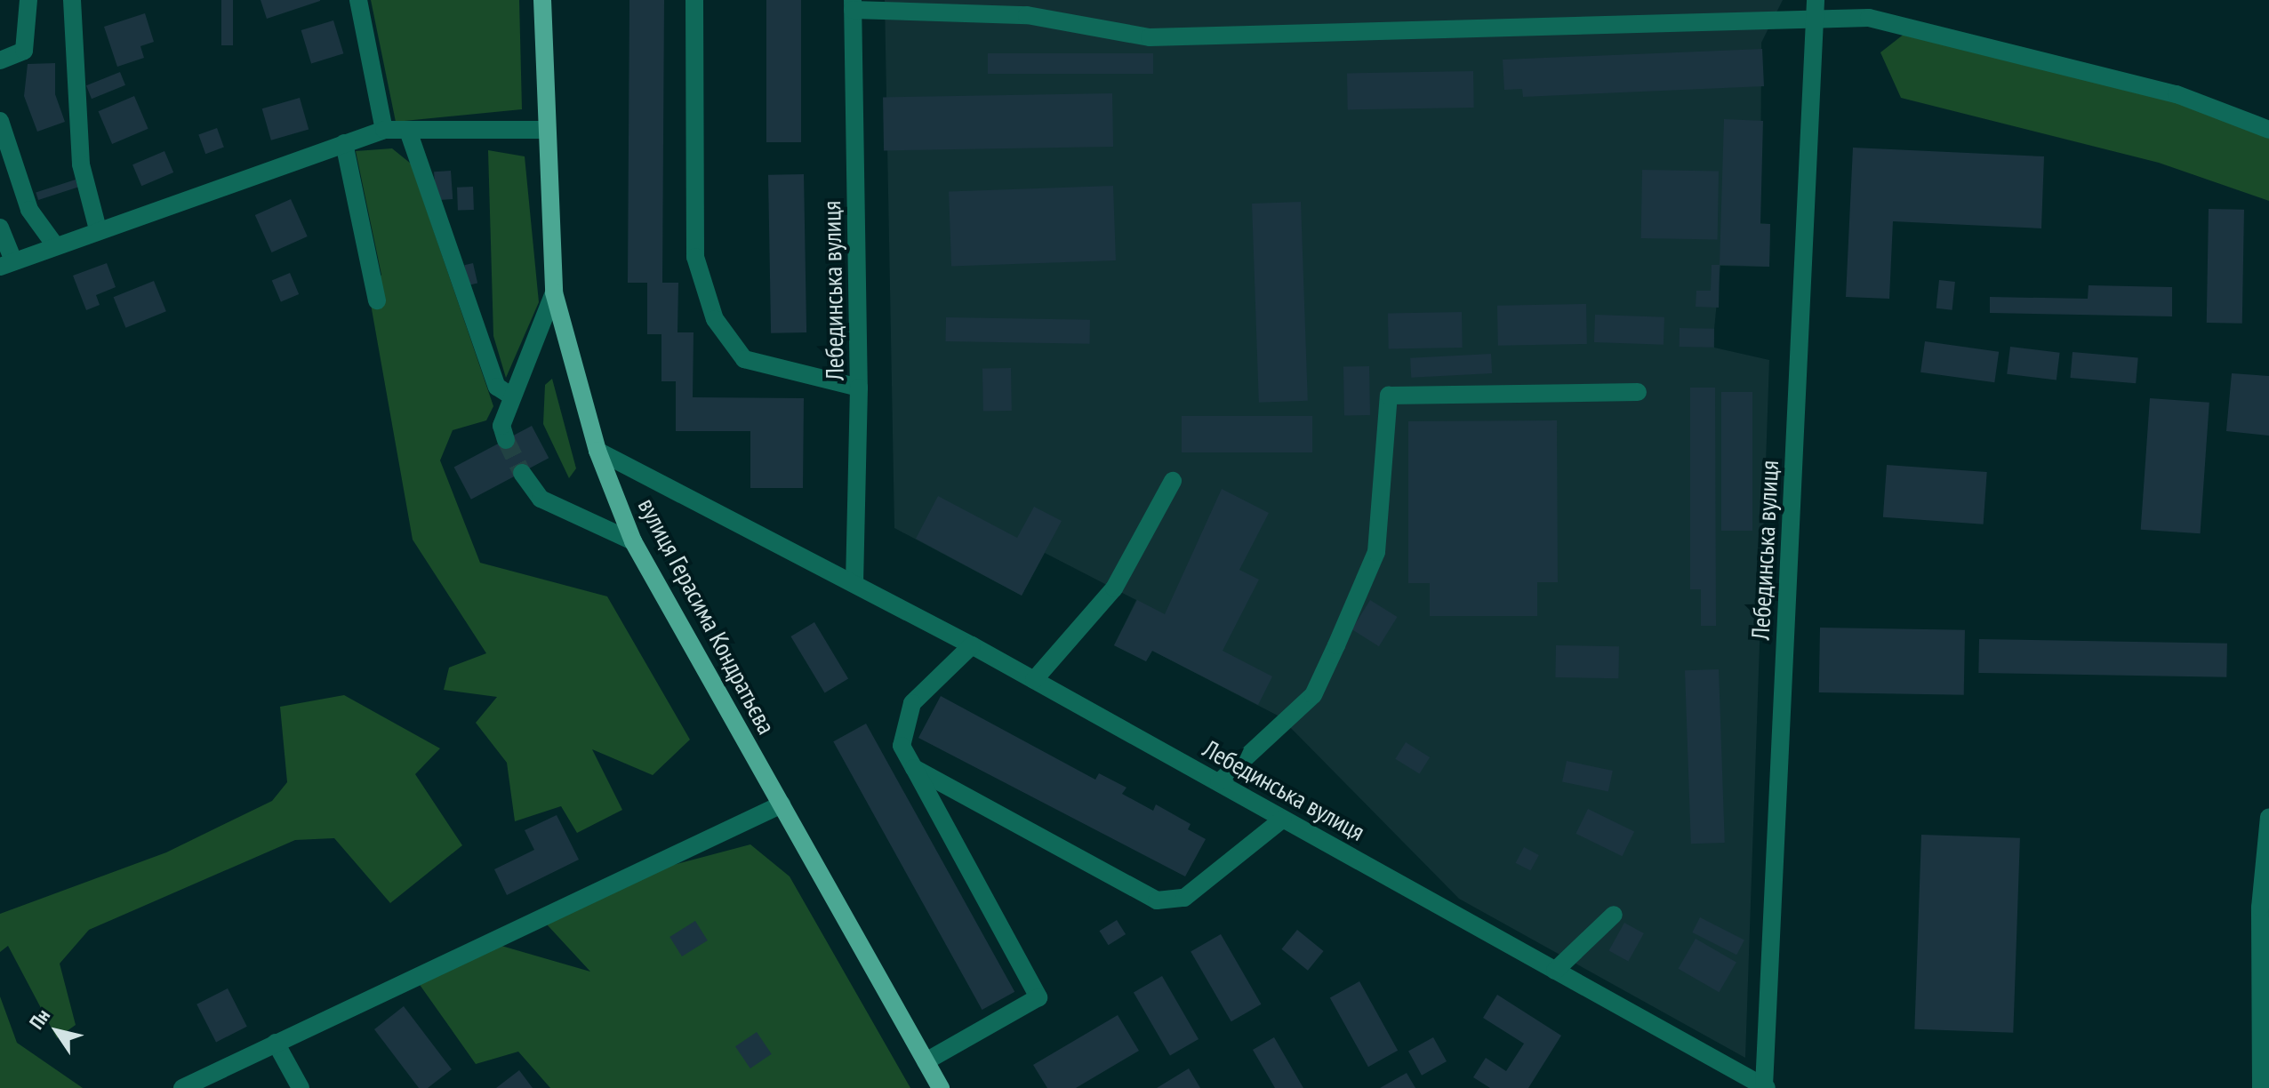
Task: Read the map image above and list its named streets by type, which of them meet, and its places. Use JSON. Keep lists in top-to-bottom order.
{
  "streets": {
    "main road": ["вулиця Герасима Кондратьєва"],
    "street": ["Лебединська вулиця"]
  },
  "crossings": [
    ["Лебединська вулиця", "вулиця Герасима Кондратьєва"]
  ],
  "north": "top left"
}
